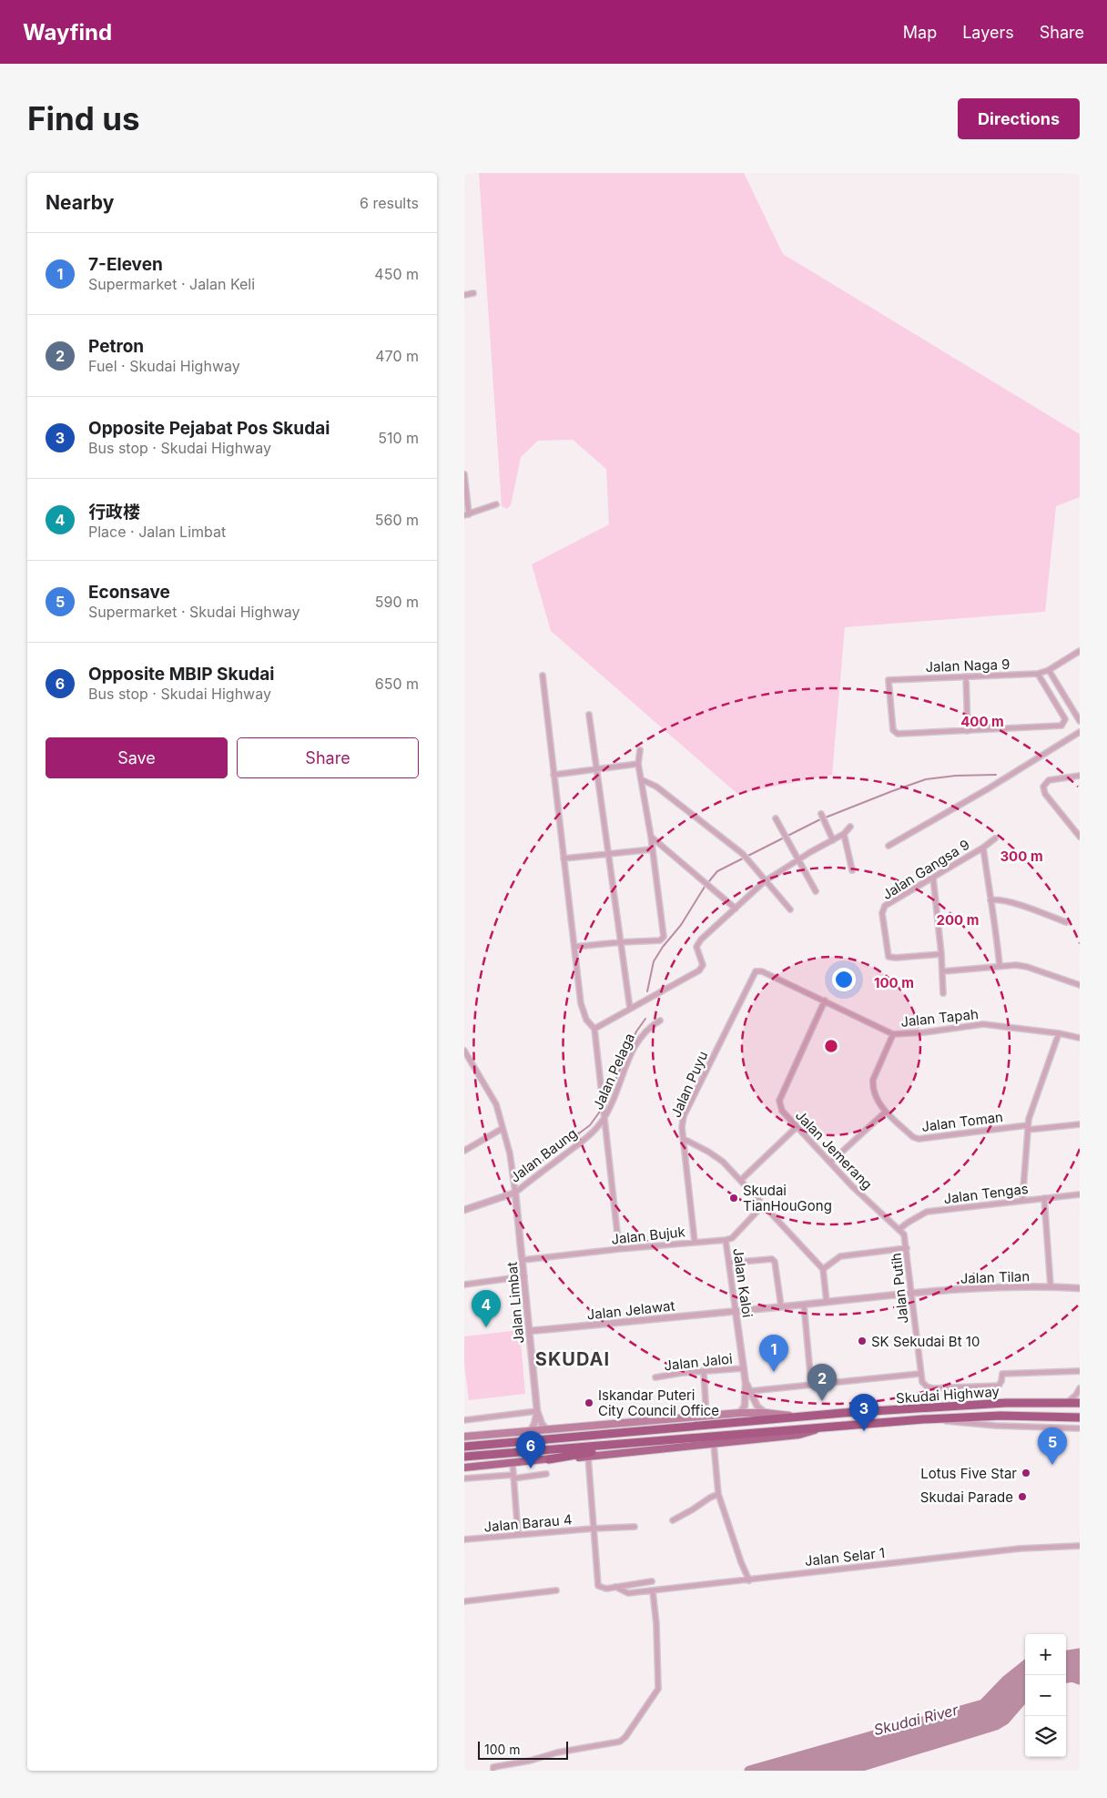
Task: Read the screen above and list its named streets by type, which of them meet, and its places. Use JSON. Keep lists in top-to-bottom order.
{
  "streets": {
    "highway": ["Skudai Highway"],
    "street": [
      "Jalan Naga 9",
      "Jalan Gangsa 9",
      "Jalan Tapah",
      "Jalan Pelaga",
      "Jalan Puyu",
      "Jalan Toman",
      "Jalan Jemerang",
      "Jalan Baung",
      "Jalan Tengas",
      "Jalan Bujuk",
      "Jalan Tilan",
      "Jalan Kaloi",
      "Jalan Putih",
      "Jalan Limbat",
      "Jalan Jelawat",
      "Jalan Jaloi",
      "Jalan Barau 4",
      "Jalan Selar 1"
    ]
  },
  "crossings": [
    ["Jalan Tapah", "Jalan Puyu"],
    ["Jalan Tapah", "Jalan Toman"],
    ["Jalan Tapah", "Jalan Jemerang"],
    ["Jalan Pelaga", "Jalan Baung"],
    ["Jalan Pelaga", "Jalan Bujuk"],
    ["Jalan Puyu", "Jalan Bujuk"],
    ["Jalan Jemerang", "Jalan Tengas"],
    ["Jalan Jemerang", "Jalan Putih"],
    ["Jalan Baung", "Jalan Limbat"],
    ["Jalan Tengas", "Jalan Putih"],
    ["Jalan Bujuk", "Jalan Kaloi"],
    ["Jalan Bujuk", "Jalan Limbat"],
    ["Jalan Tilan", "Jalan Putih"],
    ["Jalan Tilan", "Jalan Jelawat"],
    ["Jalan Kaloi", "Jalan Jelawat"],
    ["Jalan Kaloi", "Jalan Jaloi"],
    ["Jalan Limbat", "Jalan Jelawat"]
  ],
  "districts": ["SKUDAI"],
  "water": ["Skudai River"],
  "places": [
    "Skudai TianHouGong",
    "SK Sekudai Bt 10",
    "Iskandar Puteri City Council Office",
    "Lotus Five Star",
    "Skudai Parade"
  ],
  "scale_bar": "100 m",
  "page": {
    "header": "Wayfind",
    "nav": ["Map", "Layers", "Share"],
    "buttons": [
      "Directions",
      ["Save", "Share"]
    ],
    "title": "Find us",
    "heading": ["Nearby", "6 results"],
    "list": [
      {
        "mark": "1",
        "name": "7-Eleven",
        "note": "Supermarket · Jalan Keli",
        "value": "450 m"
      },
      {
        "mark": "2",
        "name": "Petron",
        "note": "Fuel · Skudai Highway",
        "value": "470 m"
      },
      {
        "mark": "3",
        "name": "Opposite Pejabat Pos Skudai",
        "note": "Bus stop · Skudai Highway",
        "value": "510 m"
      },
      {
        "mark": "4",
        "name": "行政楼",
        "note": "Place · Jalan Limbat",
        "value": "560 m"
      },
      {
        "mark": "5",
        "name": "Econsave",
        "note": "Supermarket · Skudai Highway",
        "value": "590 m"
      },
      {
        "mark": "6",
        "name": "Opposite MBIP Skudai",
        "note": "Bus stop · Skudai Highway",
        "value": "650 m"
      }
    ],
    "pins": [
      "4",
      "1",
      "2",
      "3",
      "5",
      "6"
    ],
    "map_buttons": ["+", "−"],
    "scale": "100 m"
  },
  "rings": [
    "400 m",
    "300 m",
    "200 m",
    "100 m"
  ]
}
